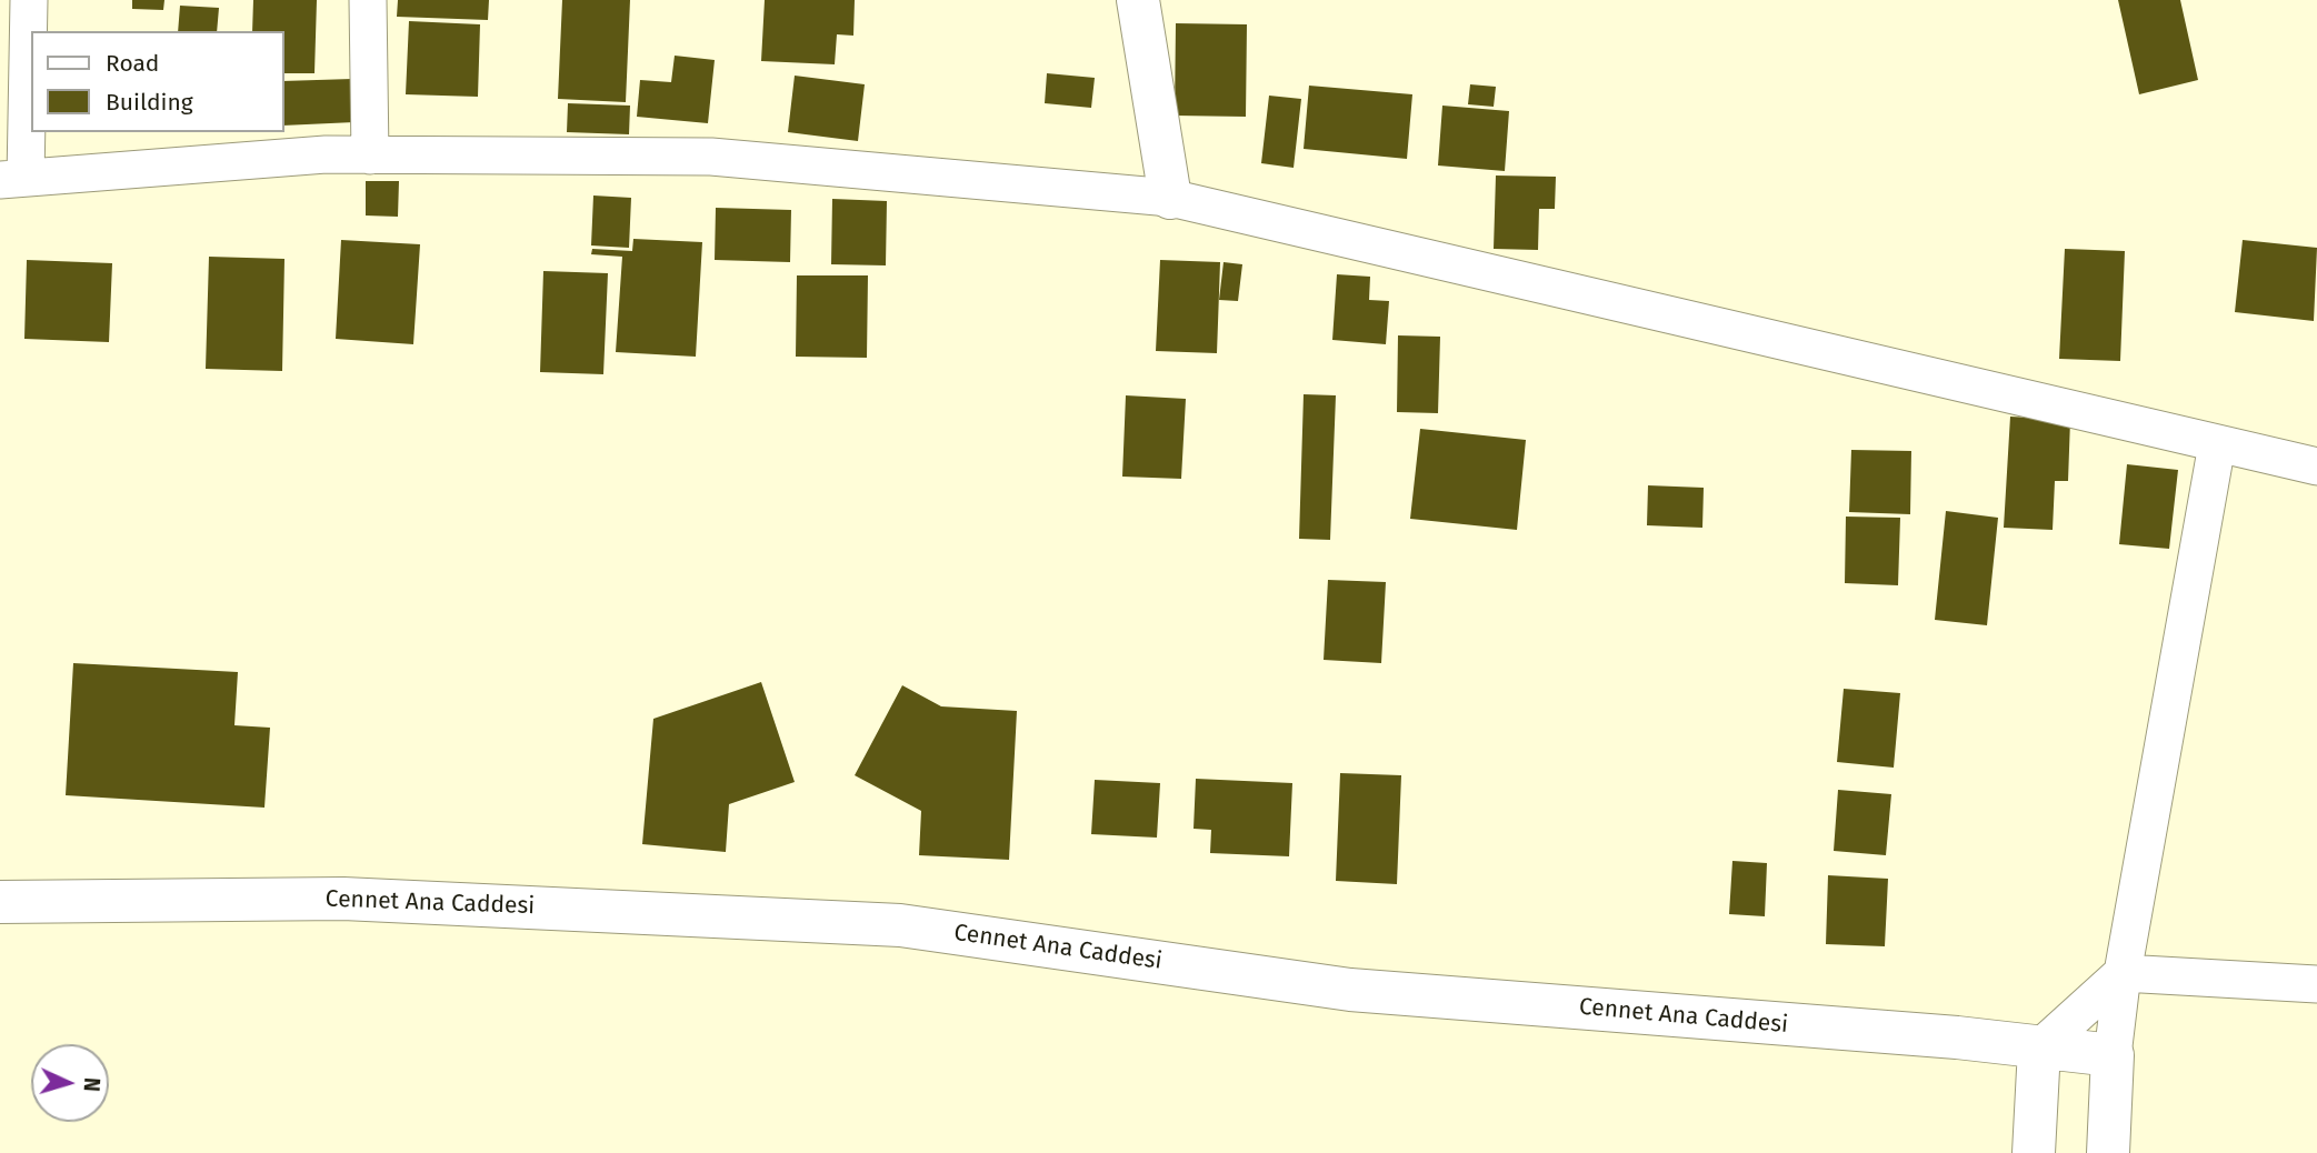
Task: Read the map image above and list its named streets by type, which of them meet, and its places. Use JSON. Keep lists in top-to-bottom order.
{
  "streets": {
    "street": ["Cennet Ana Caddesi"]
  },
  "legend": ["Road", "Building"],
  "north": "right"
}
